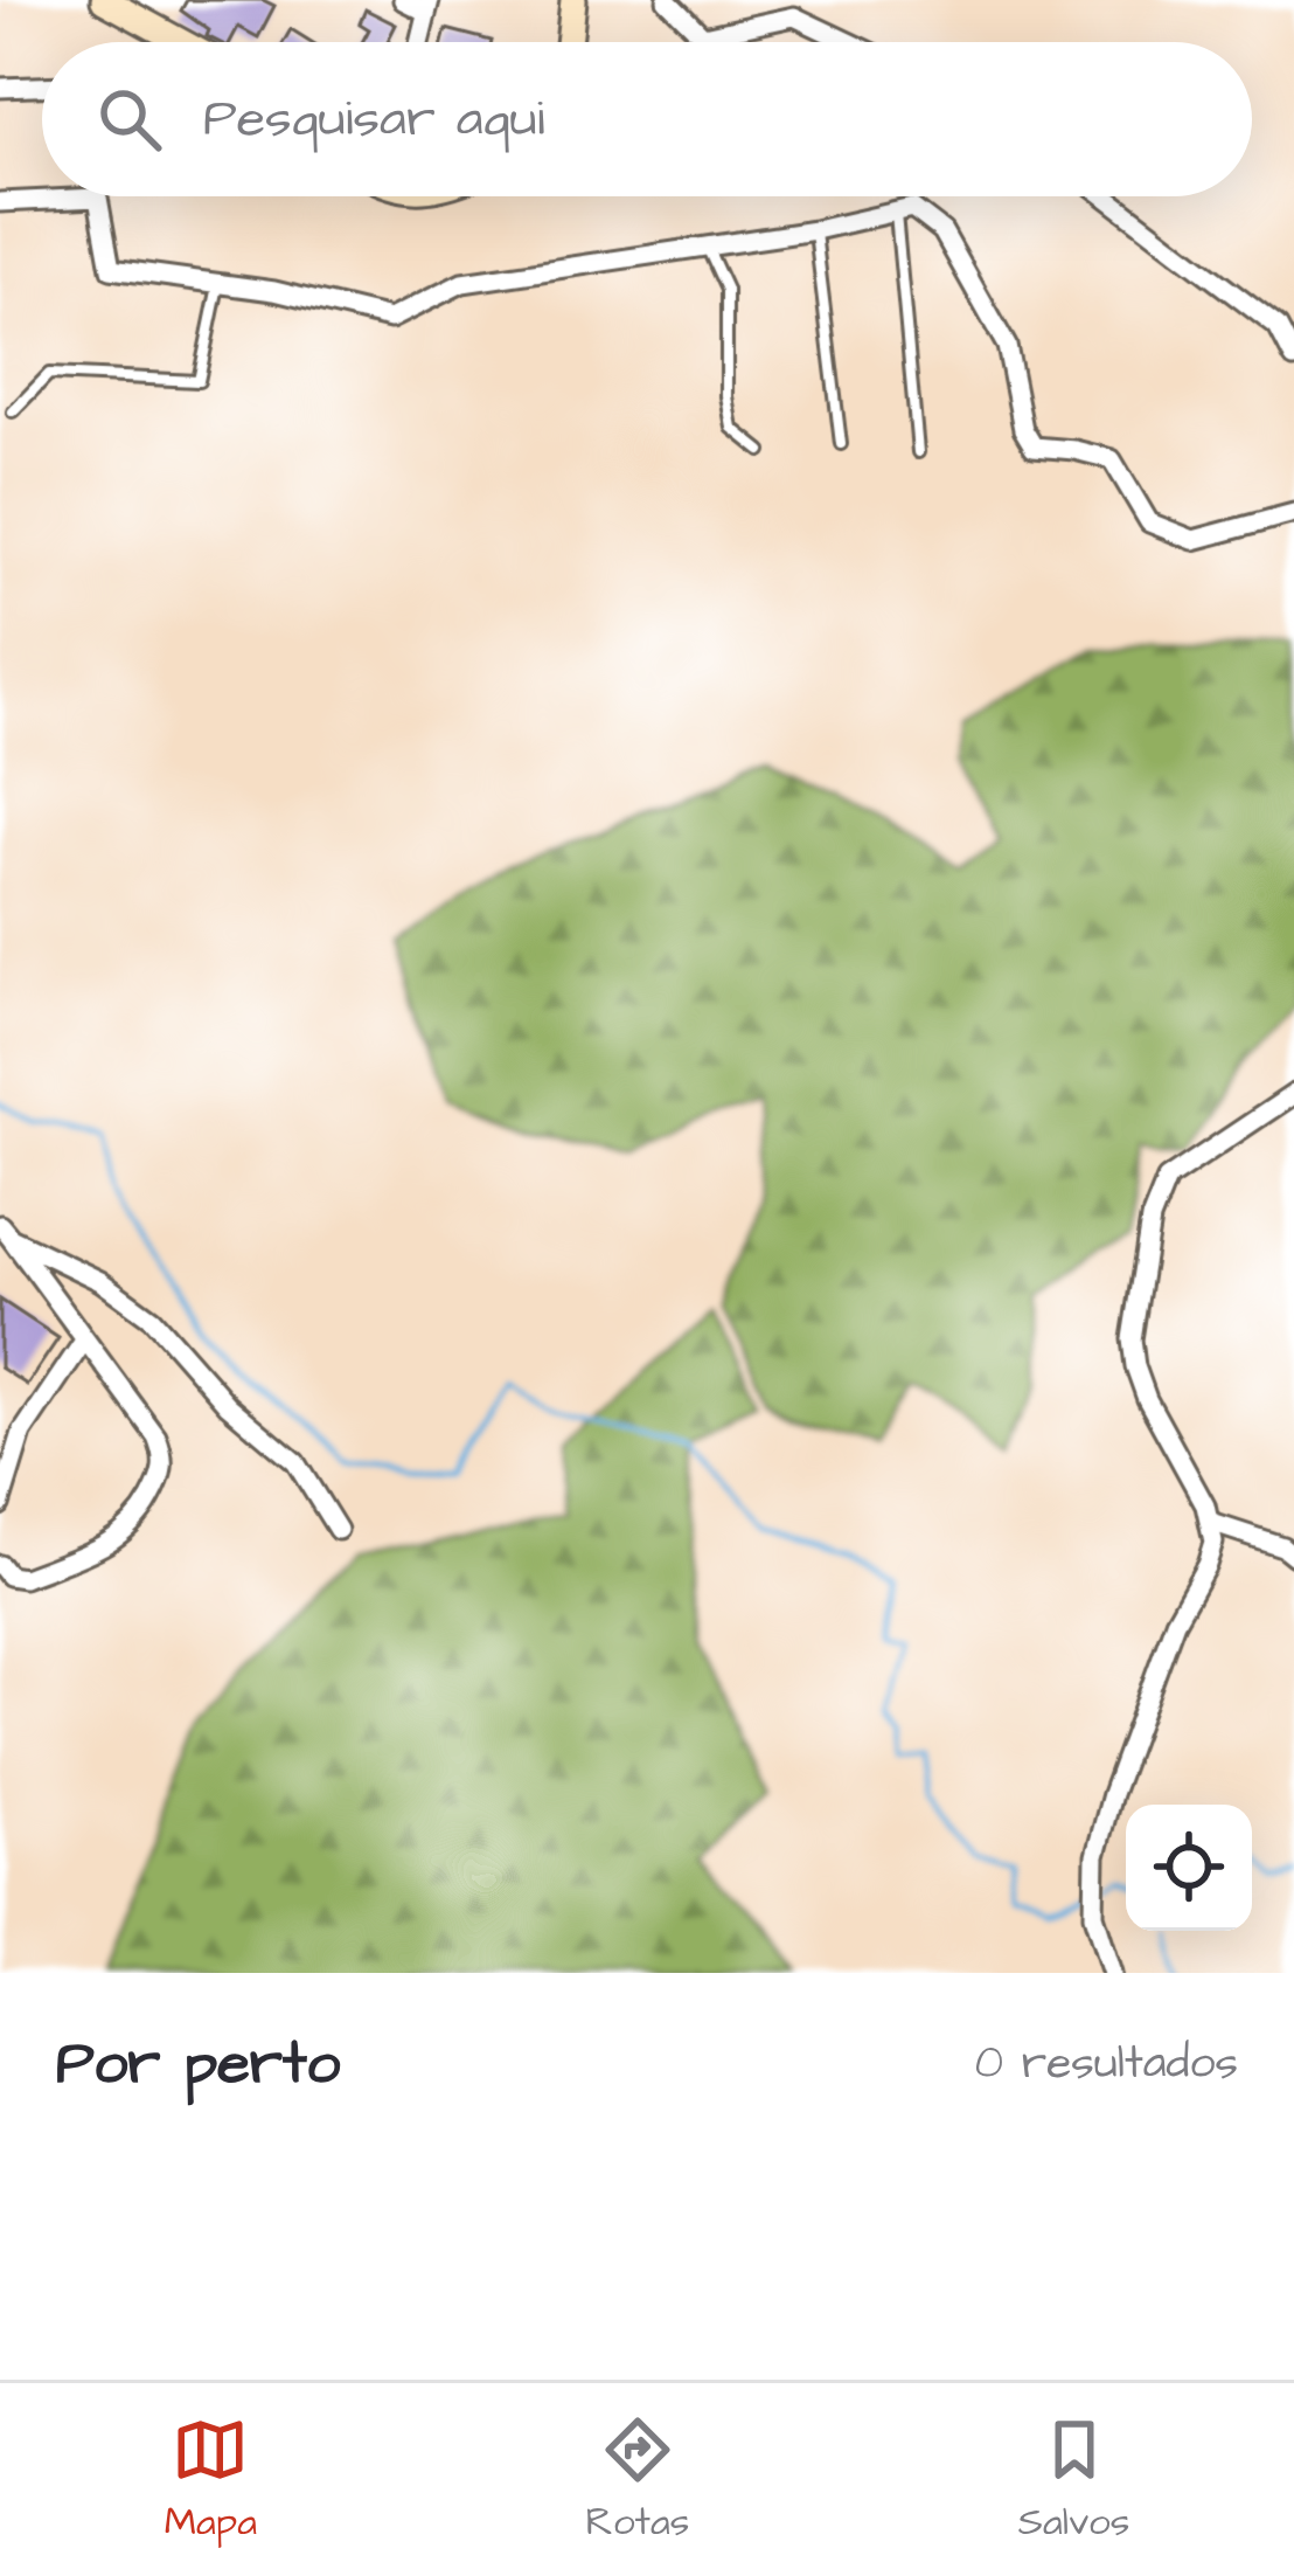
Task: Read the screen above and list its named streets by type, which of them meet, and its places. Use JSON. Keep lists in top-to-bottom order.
{
  "page": {
    "search": "Pesquisar aqui",
    "heading": ["Por perto", "0 resultados"],
    "nav": ["Mapa", "Rotas", "Salvos"]
  }
}
